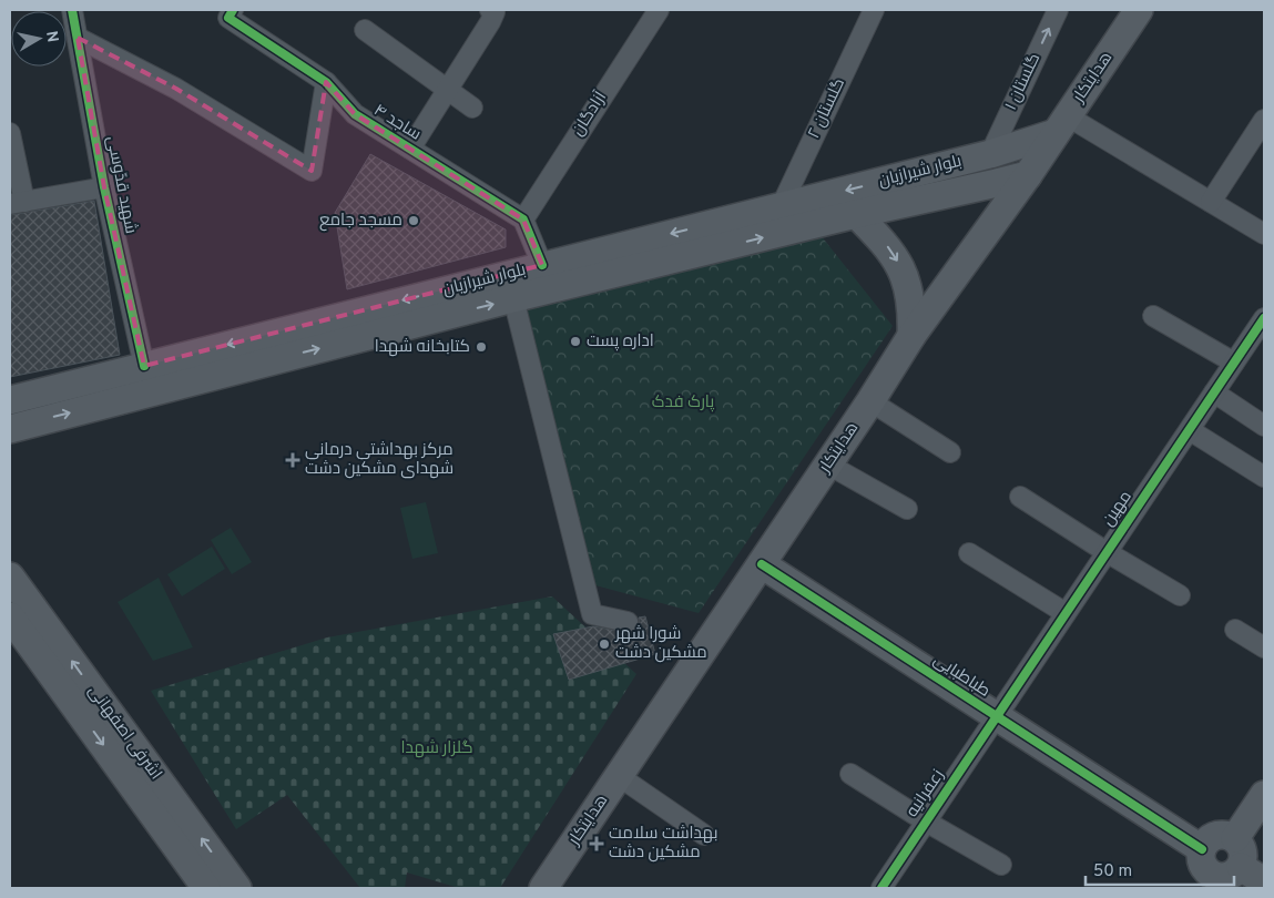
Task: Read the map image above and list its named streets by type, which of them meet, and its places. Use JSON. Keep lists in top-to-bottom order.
{
  "streets": {
    "main road": [
      "هدایتکار",
      "بلوار شیرازیان",
      "طباطبایی",
      "اشرفی اصفهانی"
    ],
    "street": [
      "گلستان ۱",
      "گلستان ۲",
      "آزادگان",
      "ساجد ۴",
      "شهید قدّوسی",
      "مهین",
      "زعفرانیه"
    ]
  },
  "crossings": [
    ["هدایتکار", "بلوار شیرازیان"],
    ["هدایتکار", "طباطبایی"],
    ["گلستان ۱", "بلوار شیرازیان"],
    ["گلستان ۲", "بلوار شیرازیان"],
    ["آزادگان", "ساجد ۴"],
    ["بلوار شیرازیان", "شهید قدّوسی"],
    ["مهین", "طباطبایی"],
    ["مهین", "زعفرانیه"],
    ["طباطبایی", "زعفرانیه"]
  ],
  "one_way": ["گلستان ۱"],
  "parks": ["پارک فدک", "گلزار شهدا"],
  "places": {
    "other": [
      "مسجد جامع",
      "اداره پست",
      "کتابخانه شهدا",
      "شورا شهر مشکین دشت"
    ],
    "health": ["مرکز بهداشتی درمانی شهدای مشکین دشت", "بهداشت سلامت مشکین دشت"]
  },
  "scale_bar": "50 m",
  "north": "right"
}
